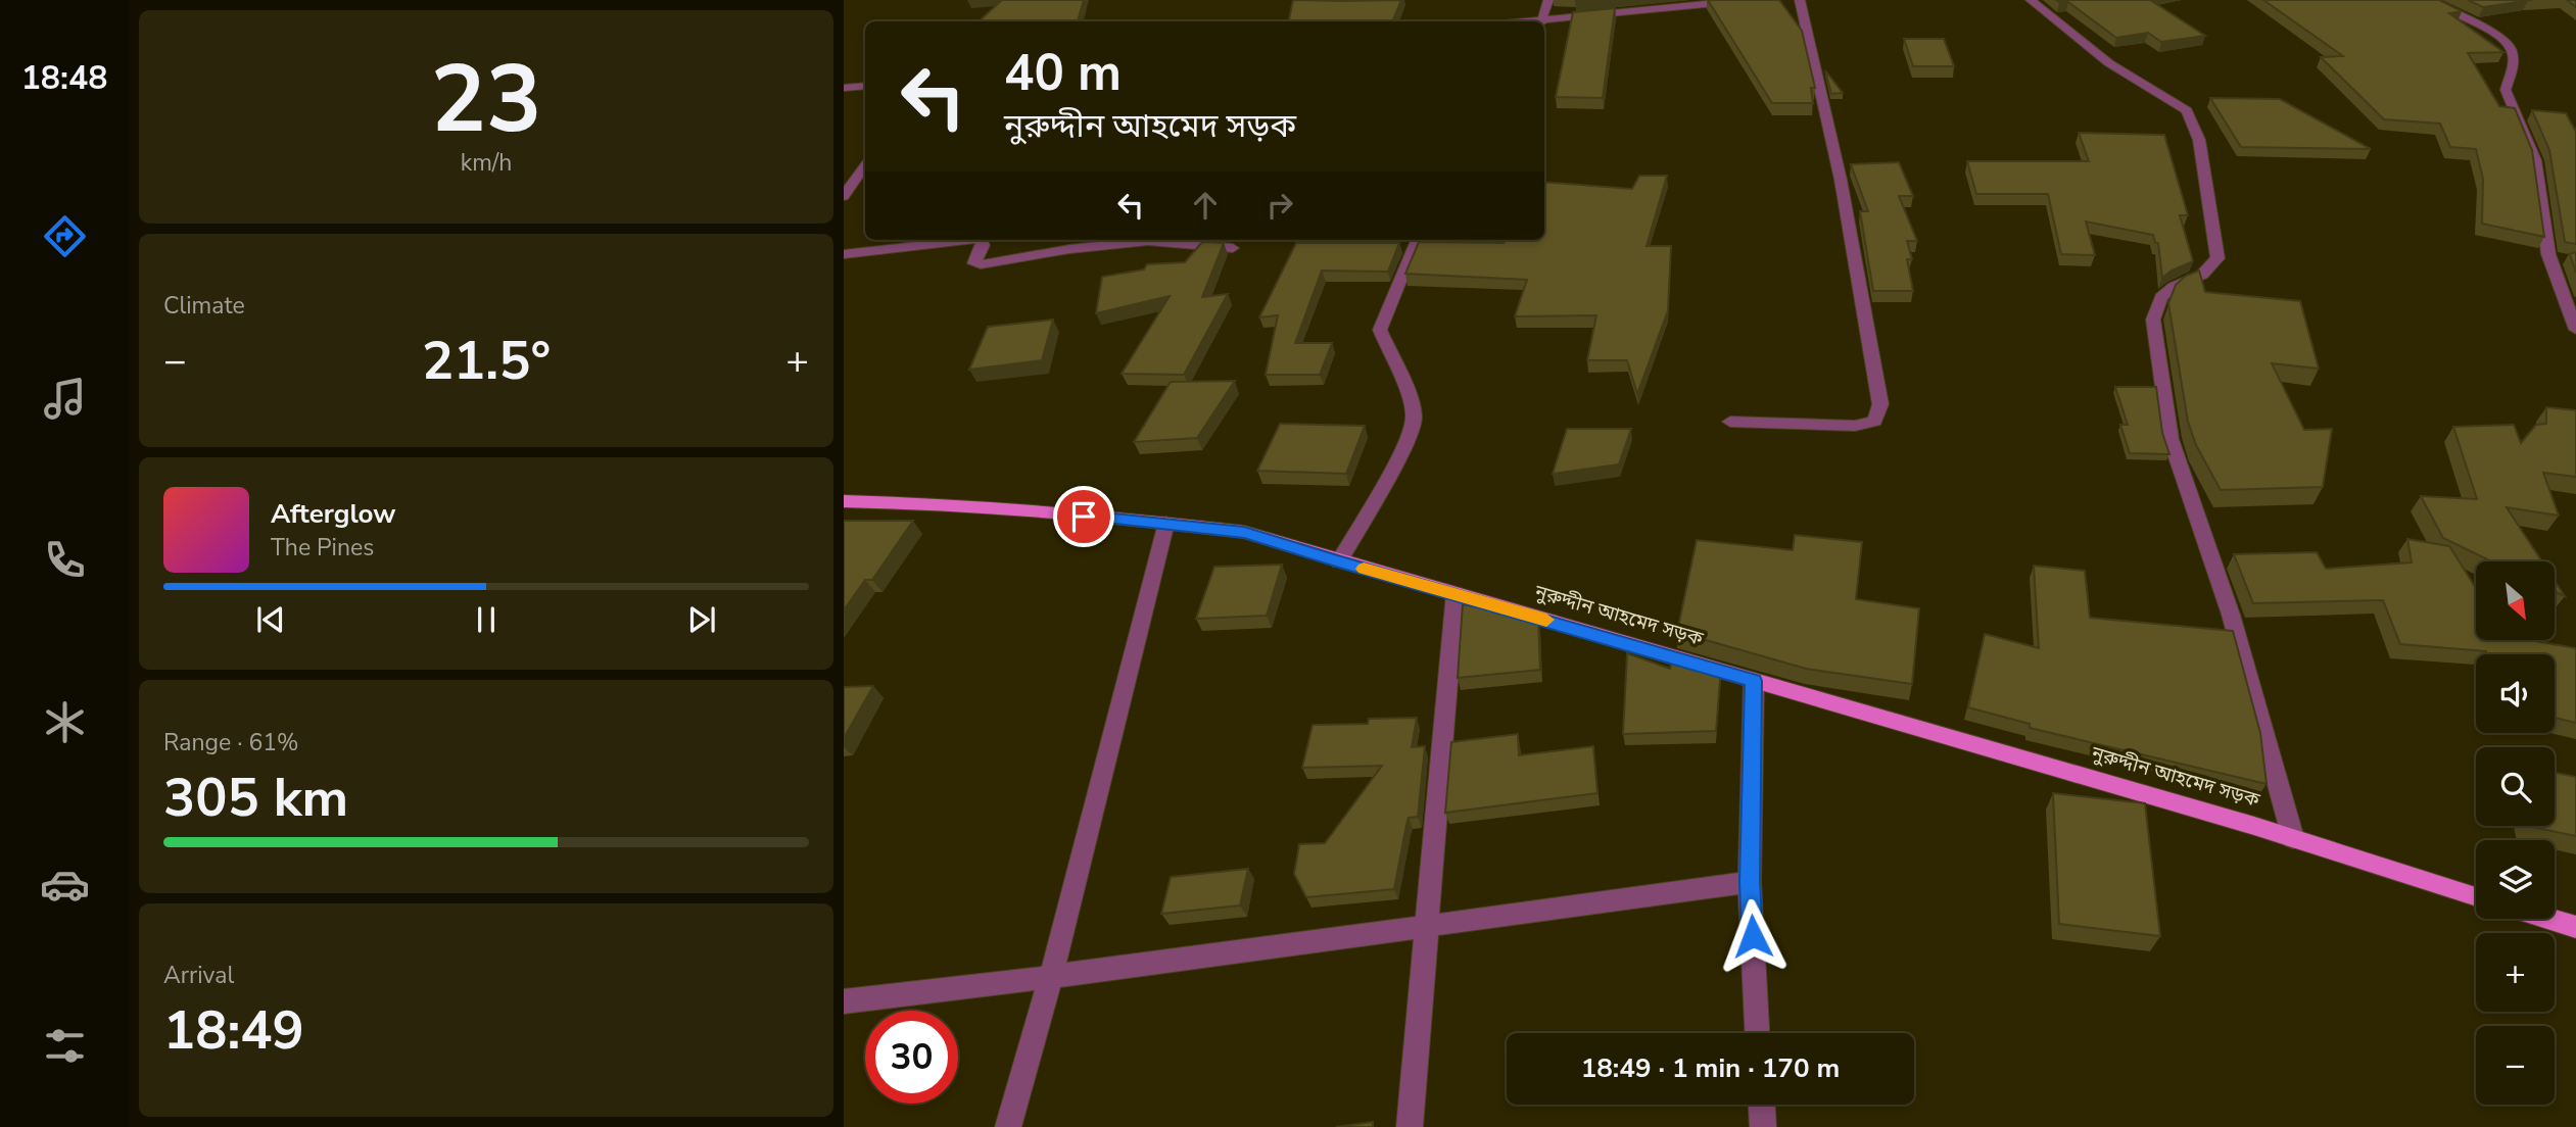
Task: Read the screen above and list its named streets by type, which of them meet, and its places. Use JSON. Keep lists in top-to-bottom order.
{
  "streets": {
    "main road": ["নুরুদ্দীন আহমেদ সড়ক"]
  },
  "north": "bottom right",
  "page": {
    "tabs": "18:48",
    "tile": [
      ["23", "km/h"],
      "Climate",
      ["Range · 61%", "305 km"],
      ["Arrival", "18:49"]
    ],
    "turn": ["40 m", "নুরুদ্দীন আহমেদ সড়ক"],
    "heat": ["−", "21.5°", "+"],
    "song": ["Afterglow", "The Pines"],
    "map_buttons": ["+", "−"],
    "limit": "30",
    "trip": "18:49 · 1 min · 170 m"
  }
}
